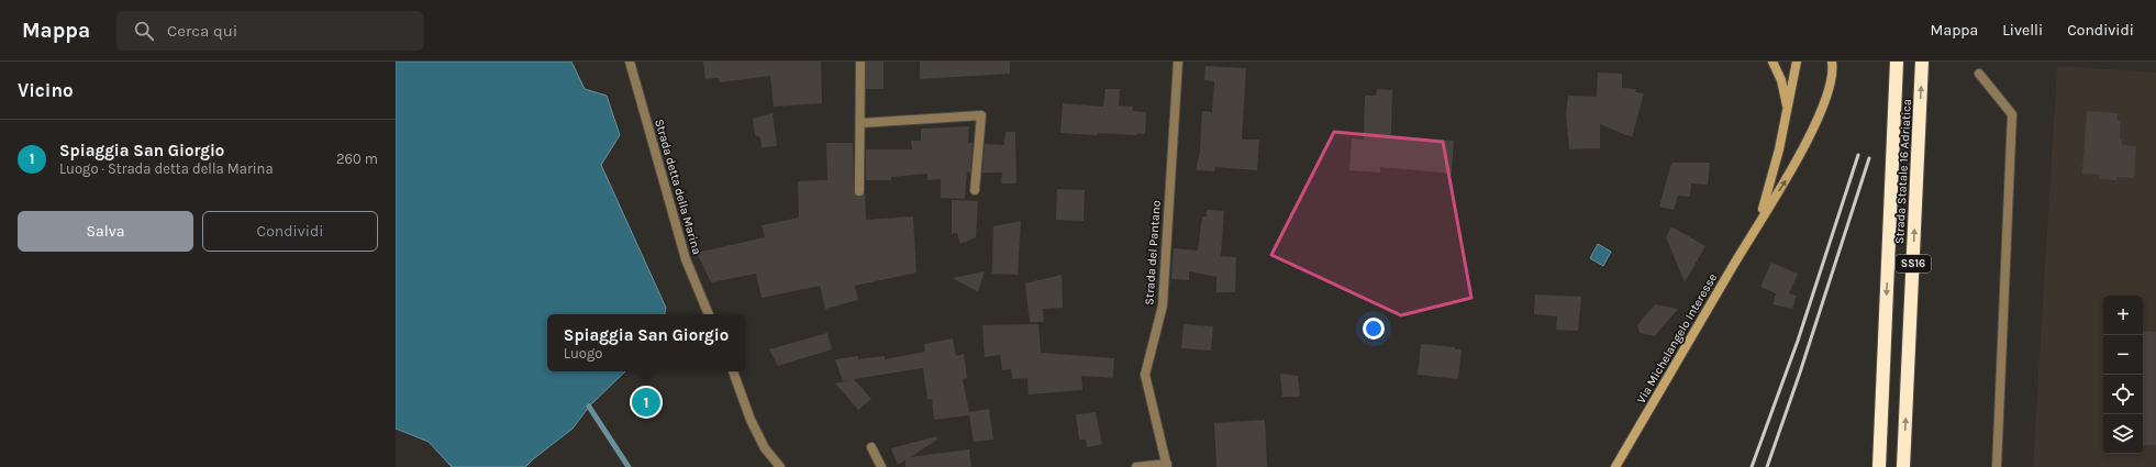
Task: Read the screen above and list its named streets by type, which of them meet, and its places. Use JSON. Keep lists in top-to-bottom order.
{
  "streets": {
    "highway": ["Strada Statale 16 Adriatica", "SS16"],
    "street": ["Strada detta della Marina", "Strada del Pantano", "Via Michelangelo Interesse"]
  },
  "page": {
    "header": "Mappa",
    "search": "Cerca qui",
    "nav": ["Mappa", "Livelli", "Condividi"],
    "heading": "Vicino",
    "list": [
      {
        "mark": "1",
        "name": "Spiaggia San Giorgio",
        "note": "Luogo · Strada detta della Marina",
        "value": "260 m"
      }
    ],
    "buttons": ["Salva", "Condividi"],
    "map_buttons": ["+", "−"],
    "popup": ["Spiaggia San Giorgio", "Luogo"],
    "pins": "1"
  }
}
